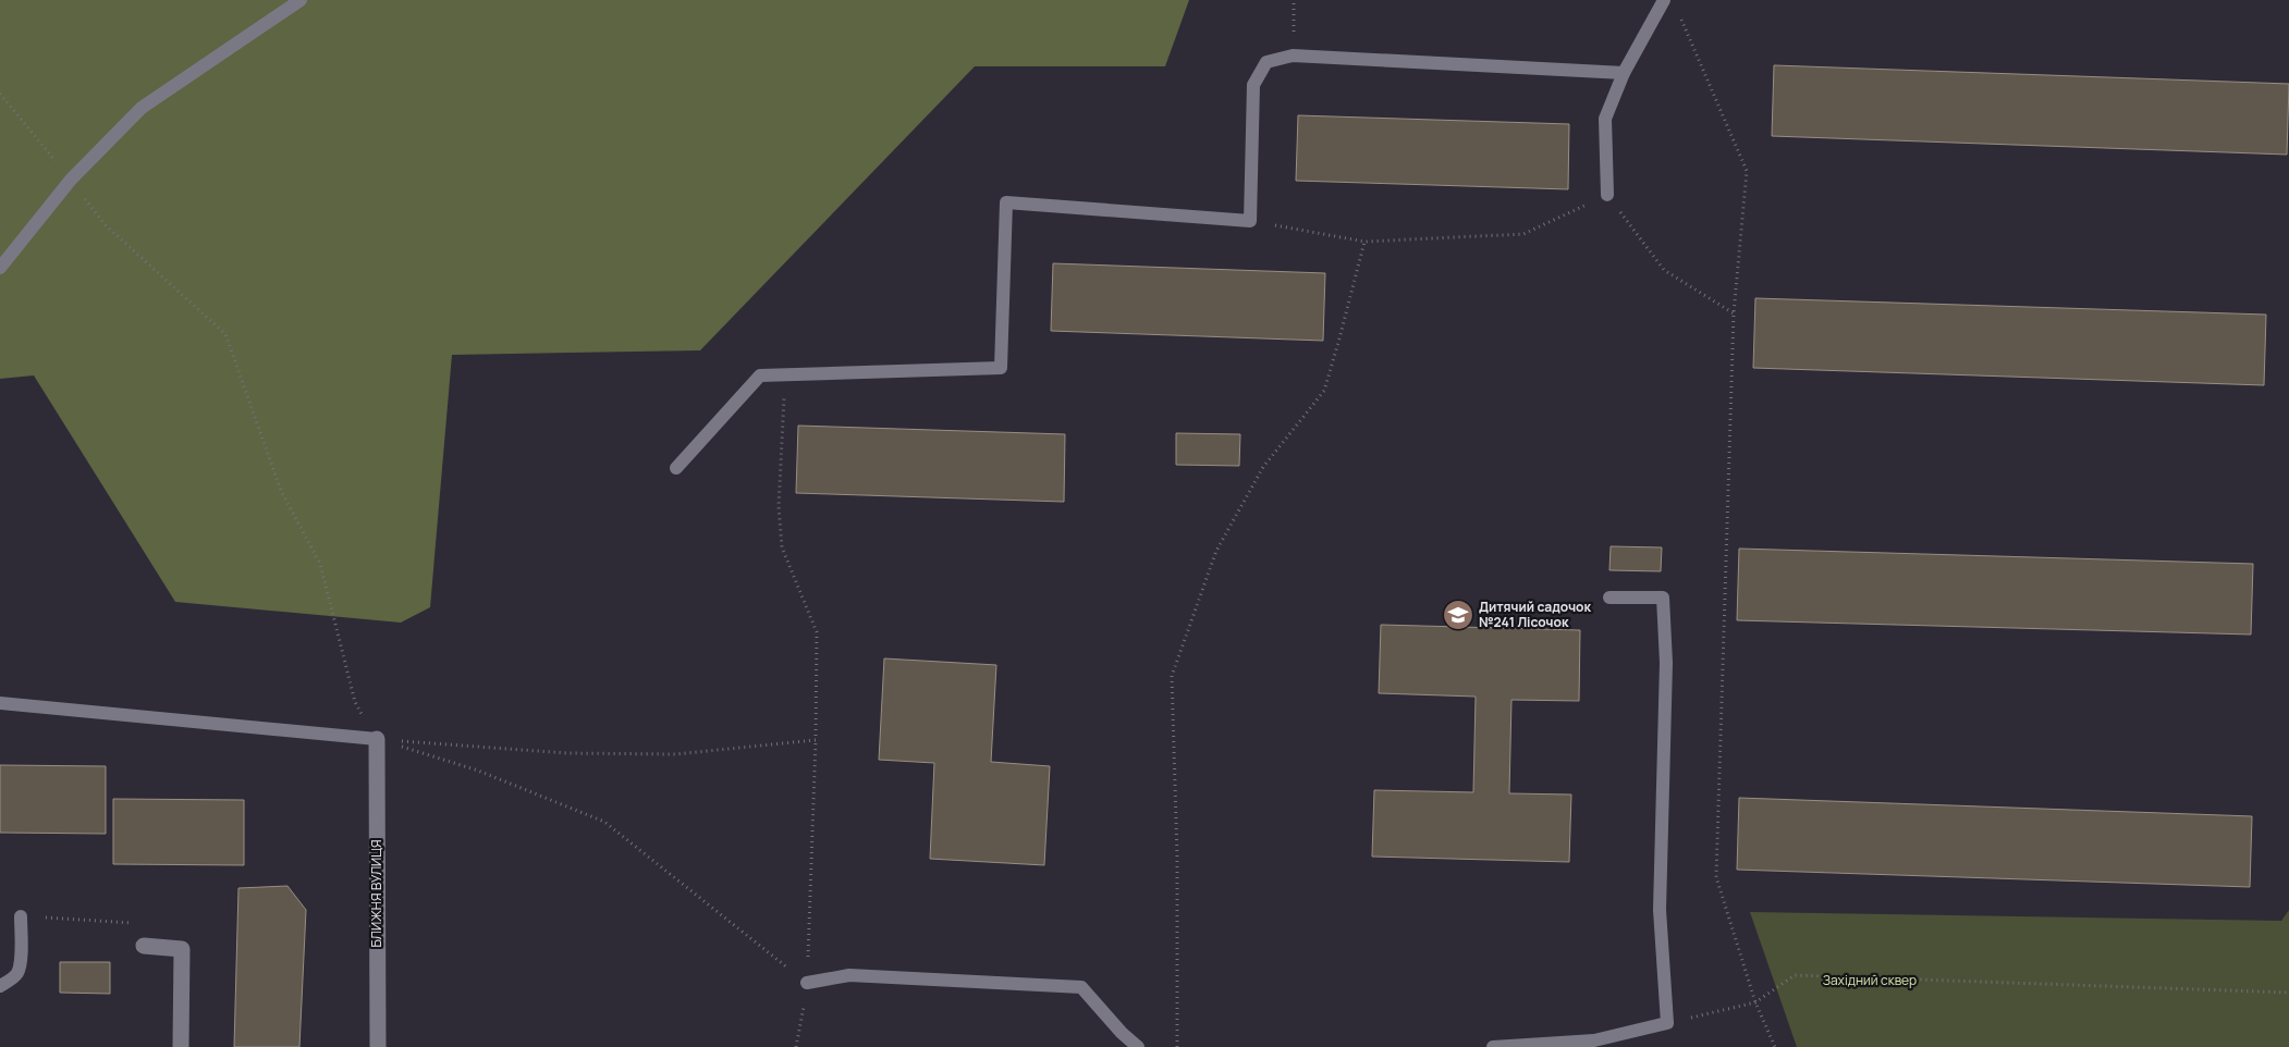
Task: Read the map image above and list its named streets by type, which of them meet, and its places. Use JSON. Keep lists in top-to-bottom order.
{
  "streets": {
    "street": ["БЛИЖНЯ ВУЛИЦЯ"]
  },
  "parks": ["Західний сквер"],
  "places": {
    "school or university": ["Дитячий садочок №241 Лісочок"]
  }
}
